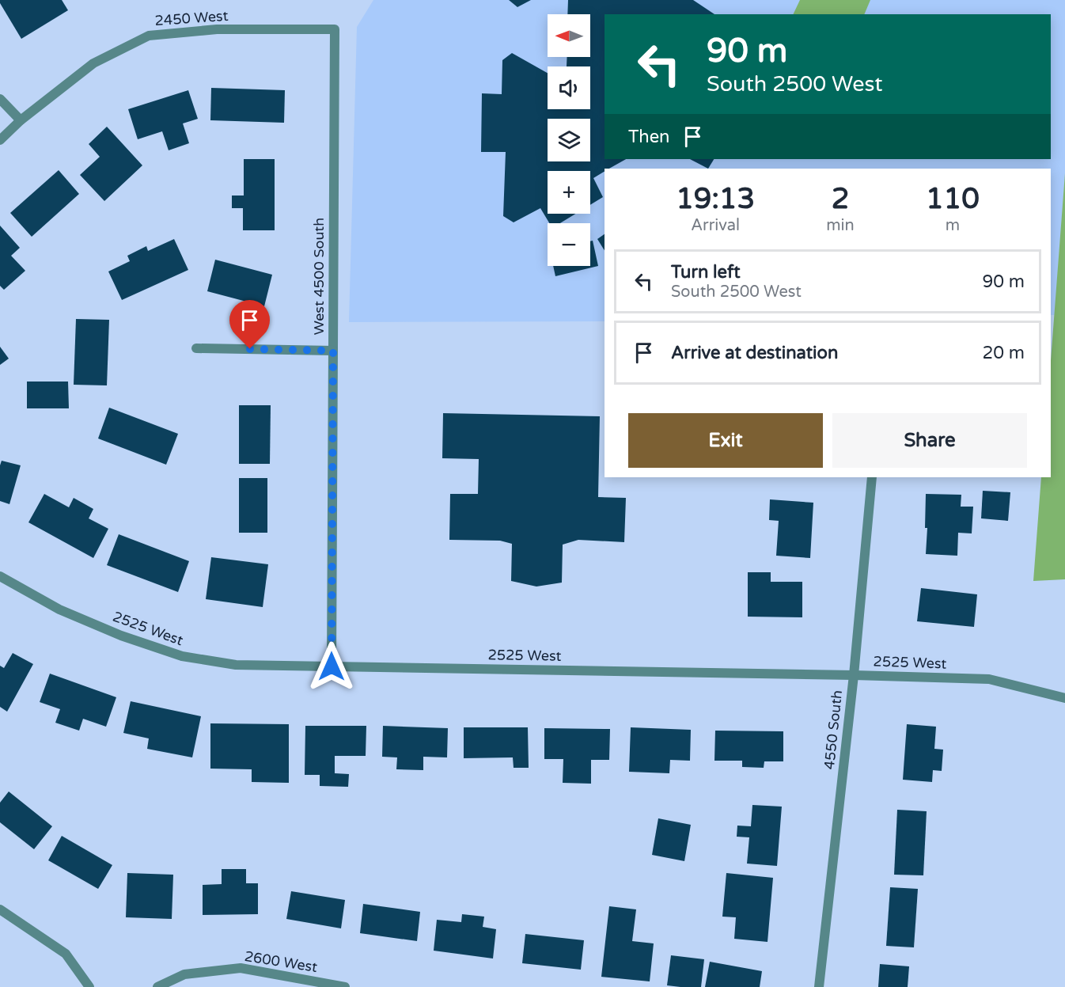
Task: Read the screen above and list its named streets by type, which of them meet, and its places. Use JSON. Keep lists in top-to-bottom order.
{
  "streets": {
    "street": [
      "2450 West",
      "West 4500 South",
      "2525 West",
      "4550 South",
      "2600 West"
    ]
  },
  "crossings": [
    ["2450 West", "West 4500 South"],
    ["West 4500 South", "2525 West"],
    ["2525 West", "4550 South"]
  ],
  "north": "left",
  "page": {
    "map_buttons": ["+", "−"],
    "turn": ["90 m", "South 2500 West"],
    "then": "Then",
    "eta": [
      "19:13",
      "Arrival",
      "2",
      "min",
      "110",
      "m"
    ],
    "list": [
      {
        "name": "Turn left",
        "note": "South 2500 West",
        "value": "90 m"
      },
      {
        "name": "Arrive at destination",
        "value": "20 m"
      }
    ],
    "buttons": ["Exit", "Share"]
  }
}
